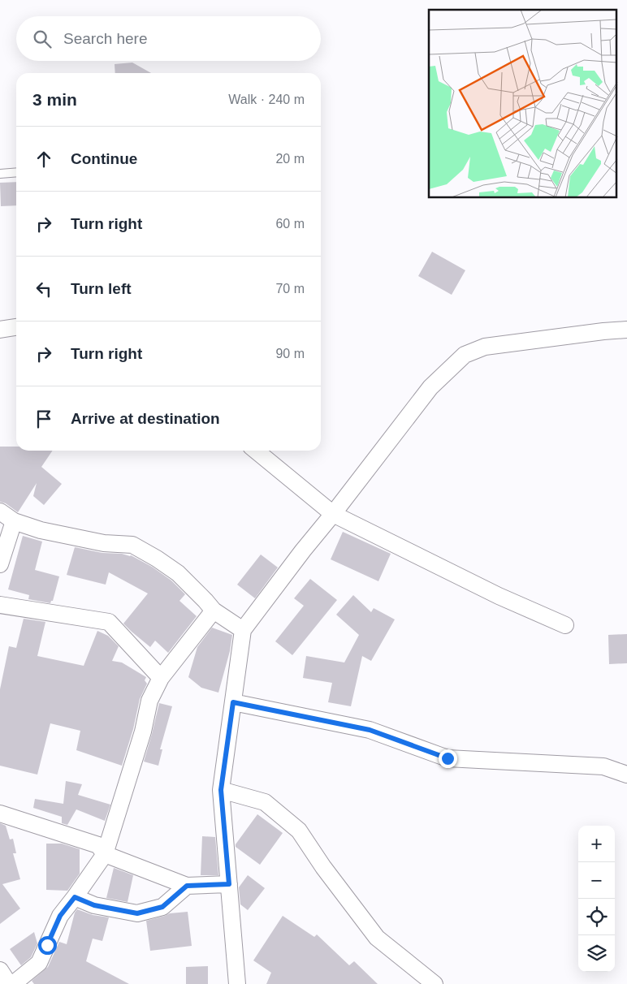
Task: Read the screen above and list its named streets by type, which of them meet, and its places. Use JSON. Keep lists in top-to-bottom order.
{
  "page": {
    "search": "Search here",
    "heading": ["3 min", "Walk · 240 m"],
    "list": [
      ["Continue", "20 m"],
      ["Turn right", "60 m"],
      ["Turn left", "70 m"],
      ["Turn right", "90 m"],
      "Arrive at destination"
    ],
    "map_buttons": ["+", "−"]
  }
}
